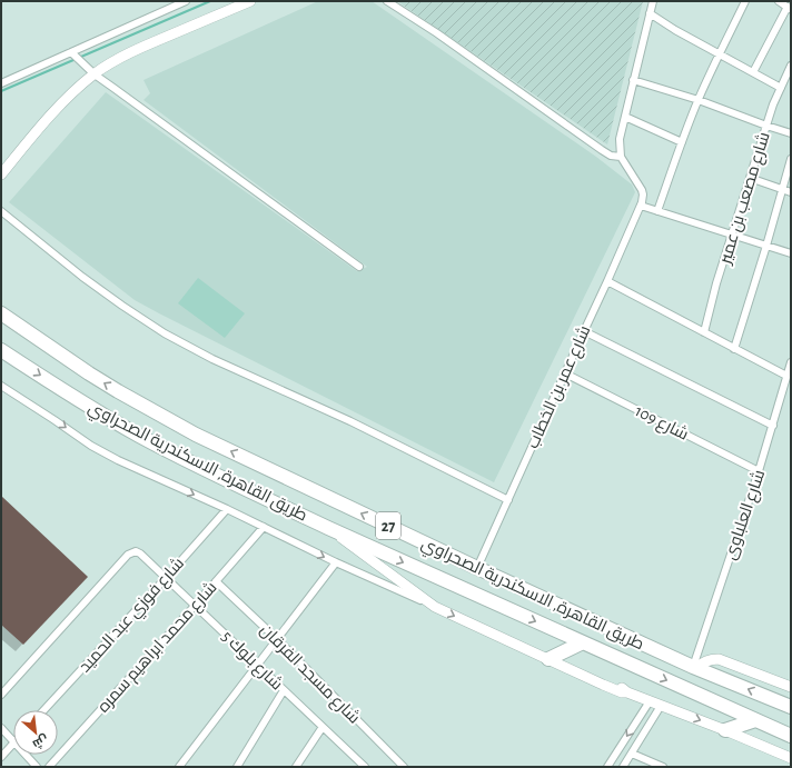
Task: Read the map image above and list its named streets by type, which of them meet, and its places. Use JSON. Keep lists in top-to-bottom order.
{
  "streets": {
    "highway": ["طريق القاهرة, الاسكندرية الصحراوي", "27"],
    "street": [
      "شارع مصعب بن عمير",
      "شارع عمر بن الخطاب",
      "شارع 109",
      "شارع العلباوى",
      "شارع فوزي عبد الحميد",
      "شارع محمد ابراهيم سمره",
      "شارع بلوك 5",
      "شارع مسجد الفرقان"
    ]
  },
  "crossings": [
    ["شارع عمر بن الخطاب", "شارع 109"],
    ["شارع عمر بن الخطاب", "طريق القاهرة, الاسكندرية الصحراوي"],
    ["شارع 109", "شارع العلباوى"],
    ["طريق القاهرة, الاسكندرية الصحراوي", "شارع العلباوى"],
    ["شارع فوزي عبد الحميد", "شارع بلوك 5"],
    ["شارع محمد ابراهيم سمره", "شارع بلوك 5"],
    ["شارع محمد ابراهيم سمره", "شارع مسجد الفرقان"]
  ],
  "north": "bottom right"
}
